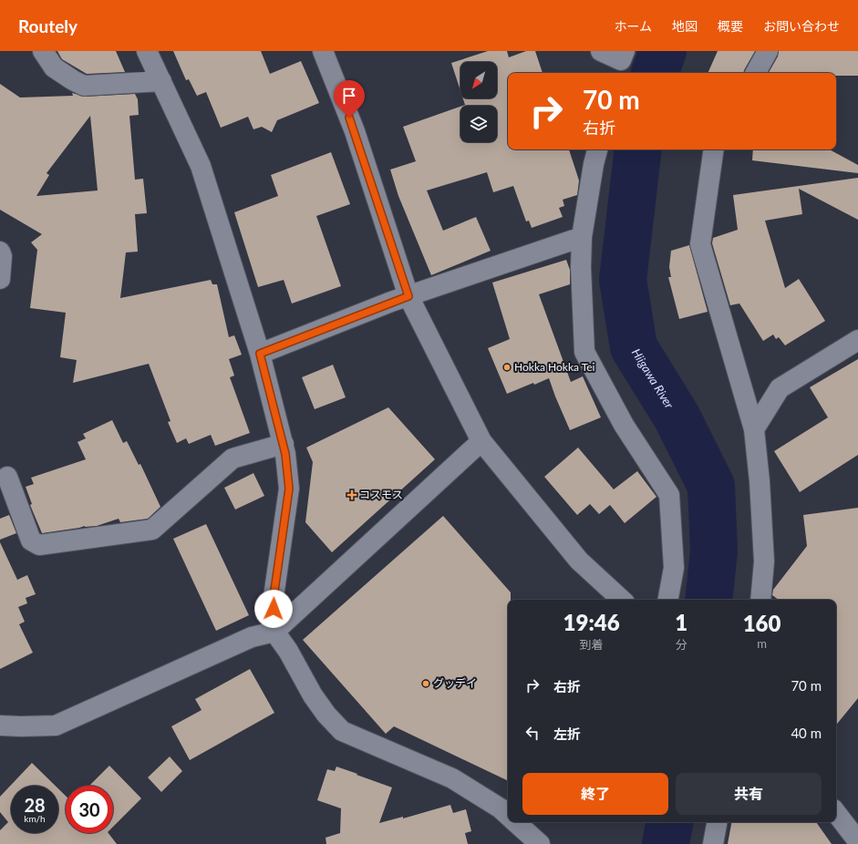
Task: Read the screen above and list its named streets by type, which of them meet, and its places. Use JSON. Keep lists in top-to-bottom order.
{
  "water": ["Hiigawa River"],
  "places": {
    "other": ["Hokka Hokka Tei", "グッデイ"],
    "health": ["コスモス"]
  },
  "north": "bottom left",
  "page": {
    "header": "Routely",
    "nav": [
      "ホーム",
      "地図",
      "概要",
      "お問い合わせ"
    ],
    "turn": ["70 m", "右折"],
    "eta": [
      "19:46",
      "到着",
      "1",
      "分",
      "160",
      "m"
    ],
    "list": [
      {
        "name": "右折",
        "value": "70 m"
      },
      {
        "name": "左折",
        "value": "40 m"
      }
    ],
    "buttons": ["終了", "共有"],
    "speed": "28 km/h",
    "limit": "30"
  }
}
